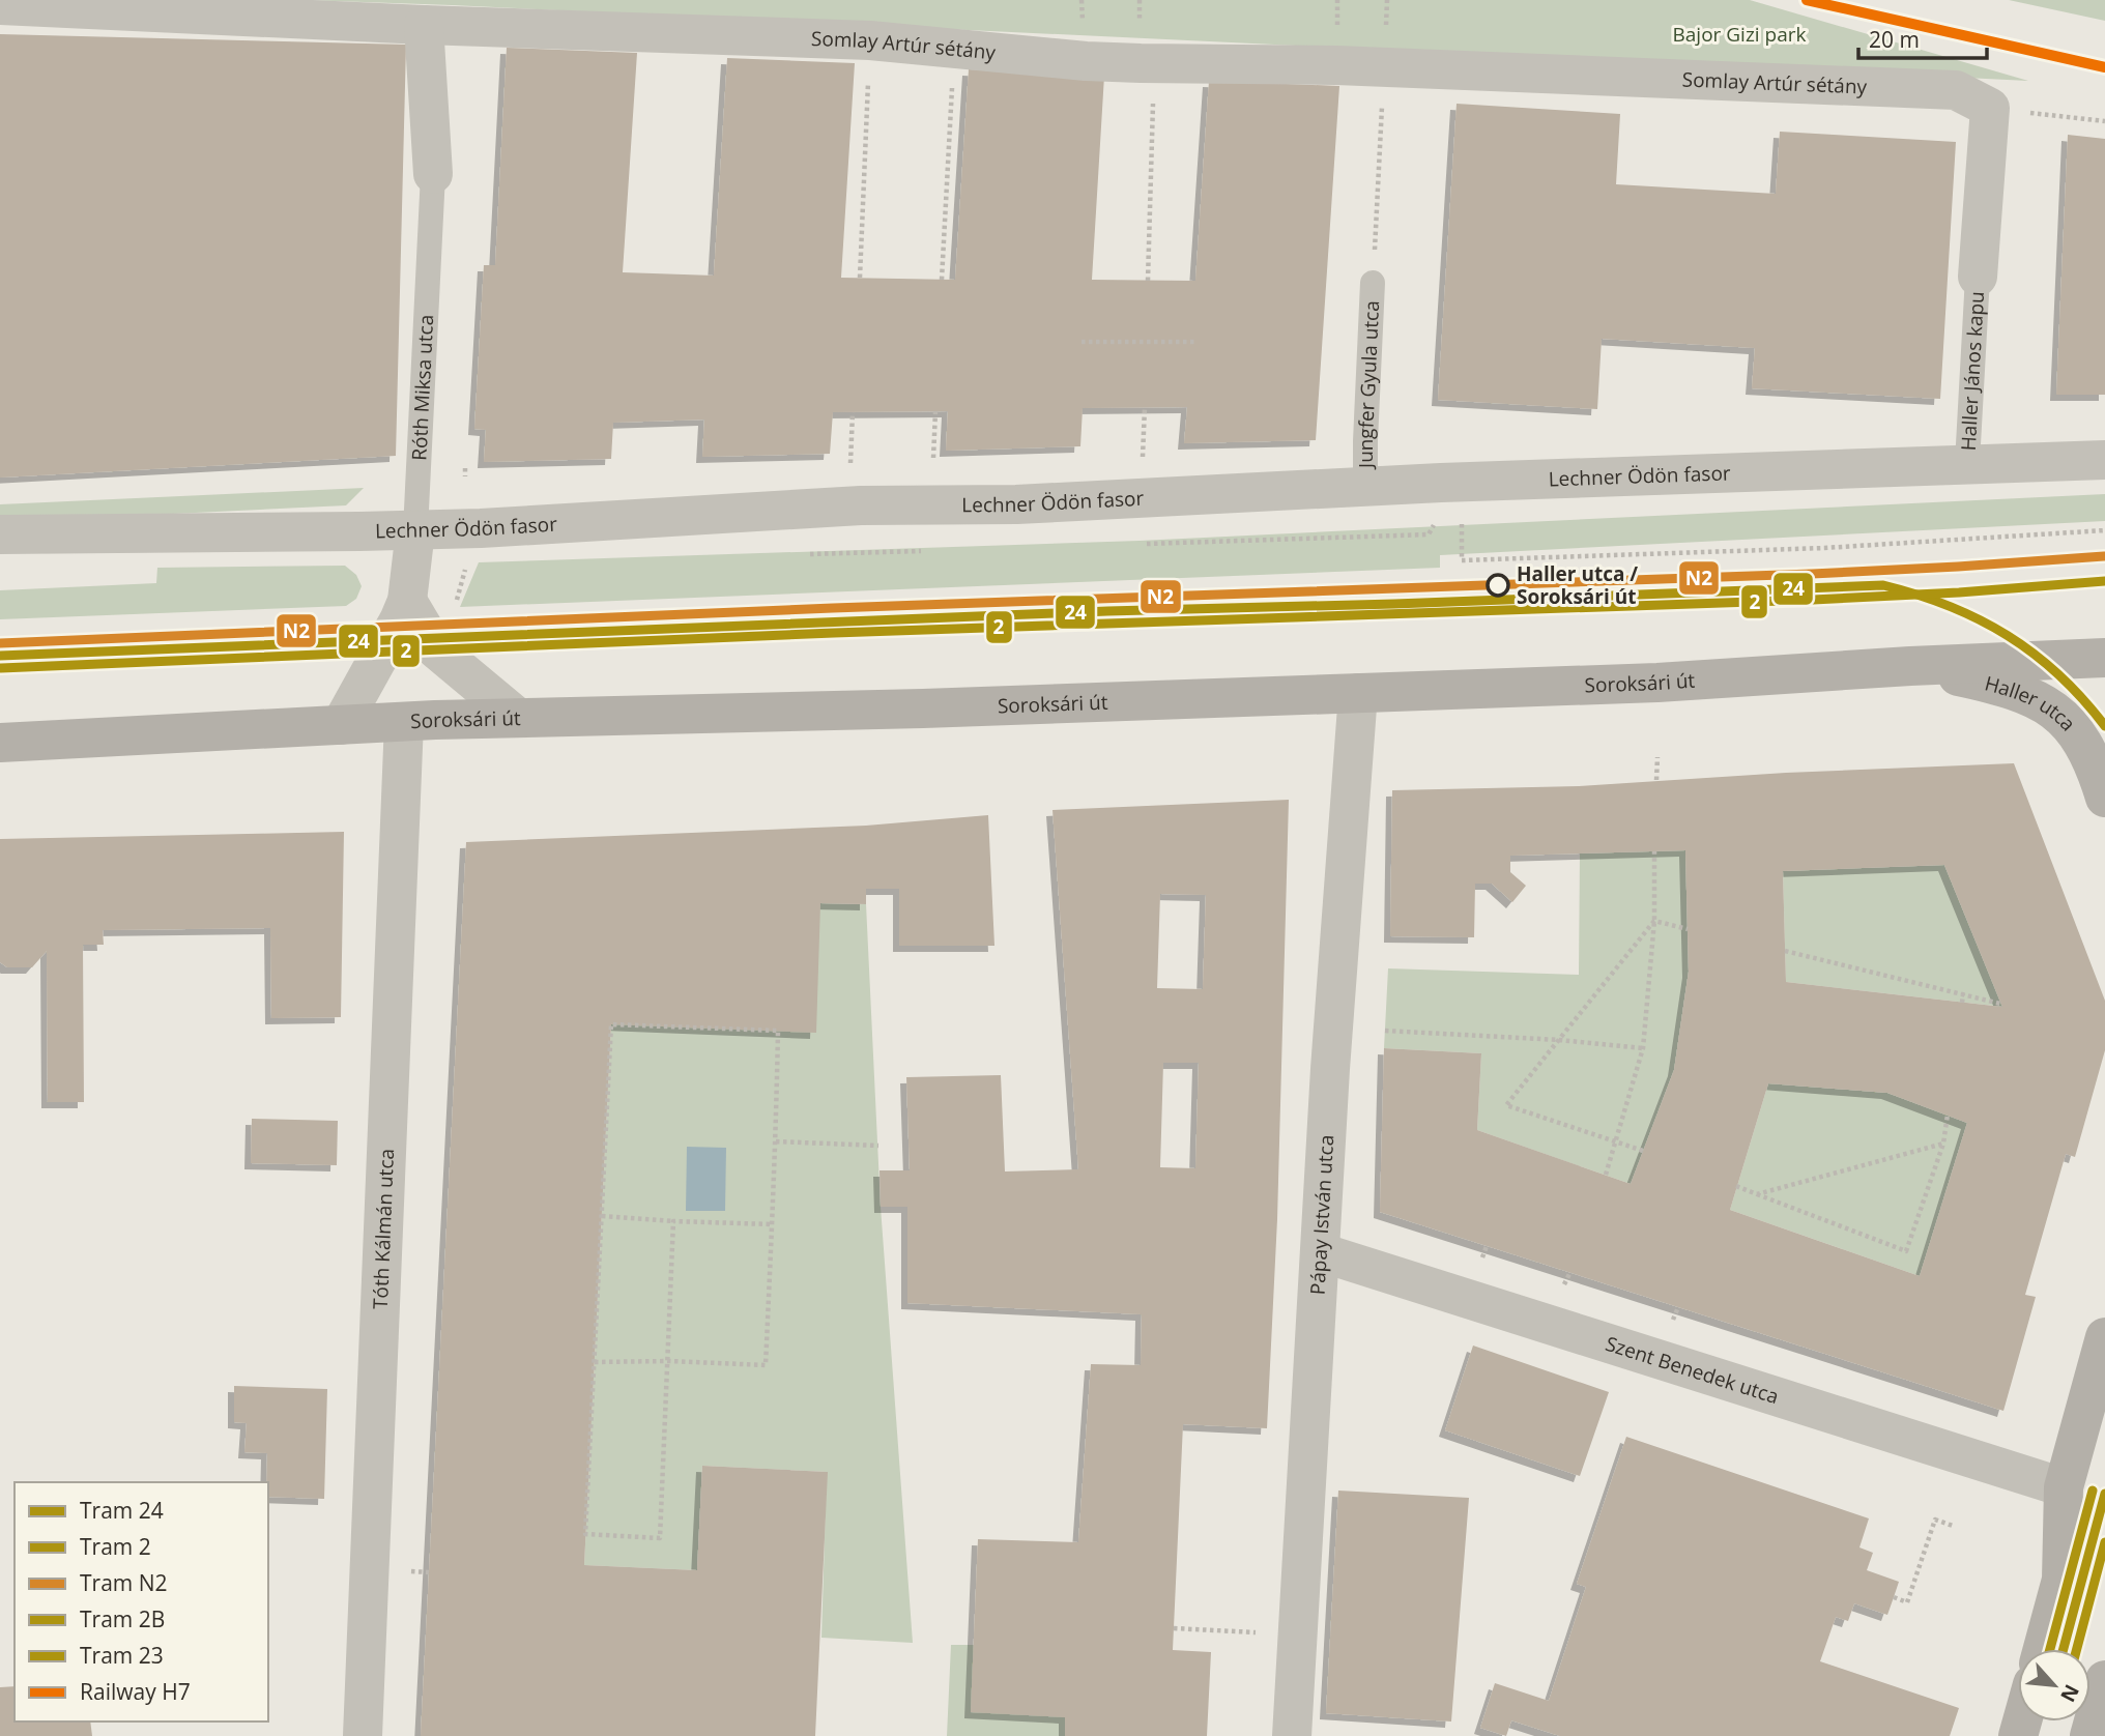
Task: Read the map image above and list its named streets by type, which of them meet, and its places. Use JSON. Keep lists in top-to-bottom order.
{
  "streets": {
    "main road": ["Soroksári út", "Haller utca"],
    "street": [
      "Somlay Artúr sétány",
      "Róth Miksa utca",
      "Lechner Ödön fasor",
      "Pápay István utca",
      "Tóth Kálmán utca",
      "Szent Benedek utca"
    ],
    "lane": ["Haller János kapu", "Jungfer Gyula utca"]
  },
  "crossings": [
    ["Haller János kapu", "Lechner Ödön fasor"],
    ["Jungfer Gyula utca", "Lechner Ödön fasor"],
    ["Róth Miksa utca", "Lechner Ödön fasor"],
    ["Róth Miksa utca", "Soroksári út"],
    ["Soroksári út", "Haller utca"],
    ["Soroksári út", "Pápay István utca"],
    ["Soroksári út", "Tóth Kálmán utca"],
    ["Pápay István utca", "Szent Benedek utca"]
  ],
  "parks": ["Bajor Gizi park"],
  "places": ["Haller utca / Soroksári út"],
  "lines": [
    "rail line H7",
    "tram line N2",
    "tram line 2",
    "tram line 24",
    "tram line 23",
    "tram line 2B"
  ],
  "legend": [
    "Tram 24",
    "Tram 2",
    "Tram N2",
    "Tram 2B",
    "Tram 23",
    "Railway H7"
  ],
  "scale_bar": "20 m",
  "north": "bottom right"
}
